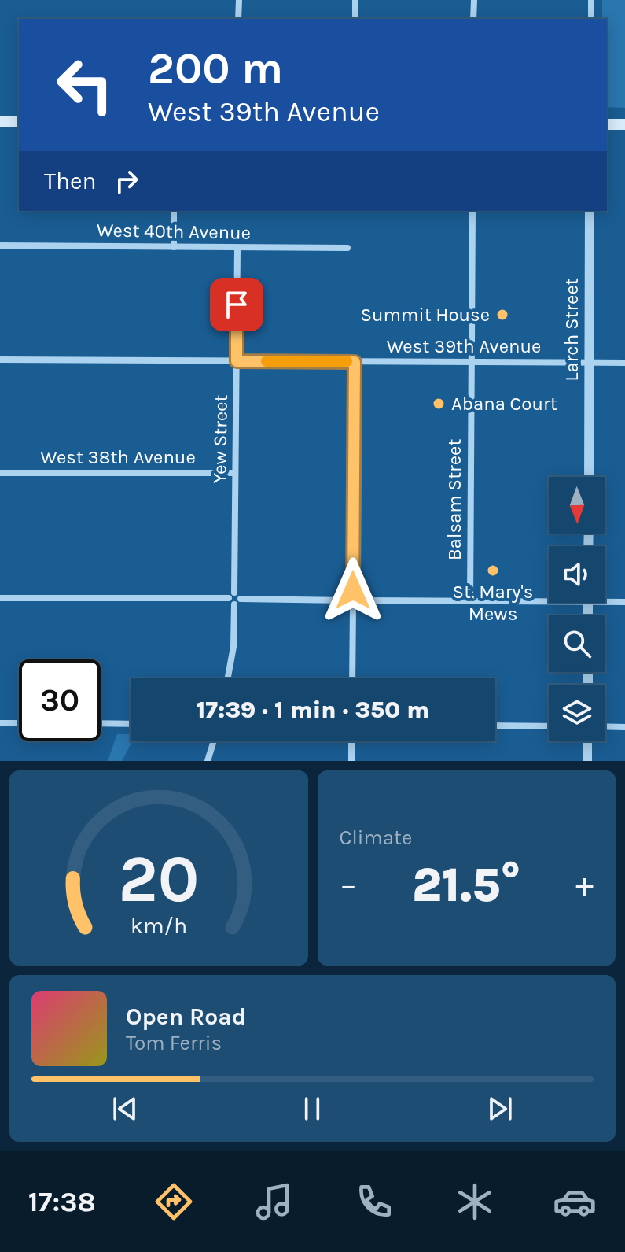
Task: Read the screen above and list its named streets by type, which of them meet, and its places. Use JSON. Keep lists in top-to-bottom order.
{
  "streets": {
    "street": [
      "West 40th Avenue",
      "Larch Street",
      "West 39th Avenue",
      "Yew Street",
      "West 38th Avenue",
      "Balsam Street"
    ]
  },
  "crossings": [
    ["West 40th Avenue", "Yew Street"],
    ["Larch Street", "West 39th Avenue"],
    ["West 39th Avenue", "Yew Street"],
    ["West 39th Avenue", "Balsam Street"],
    ["Yew Street", "West 38th Avenue"]
  ],
  "places": ["Summit House", "Abana Court", "St. Mary's Mews"],
  "north": "bottom",
  "page": {
    "turn": ["200 m", "West 39th Avenue"],
    "then": "Then",
    "limit": "30",
    "trip": "17:39 · 1 min · 350 m",
    "tile": "Climate",
    "heat": ["−", "21.5°", "+"],
    "song": ["Open Road", "Tom Ferris"],
    "tabs": "17:38",
    "gauge": ["20", "km/h"]
  }
}
